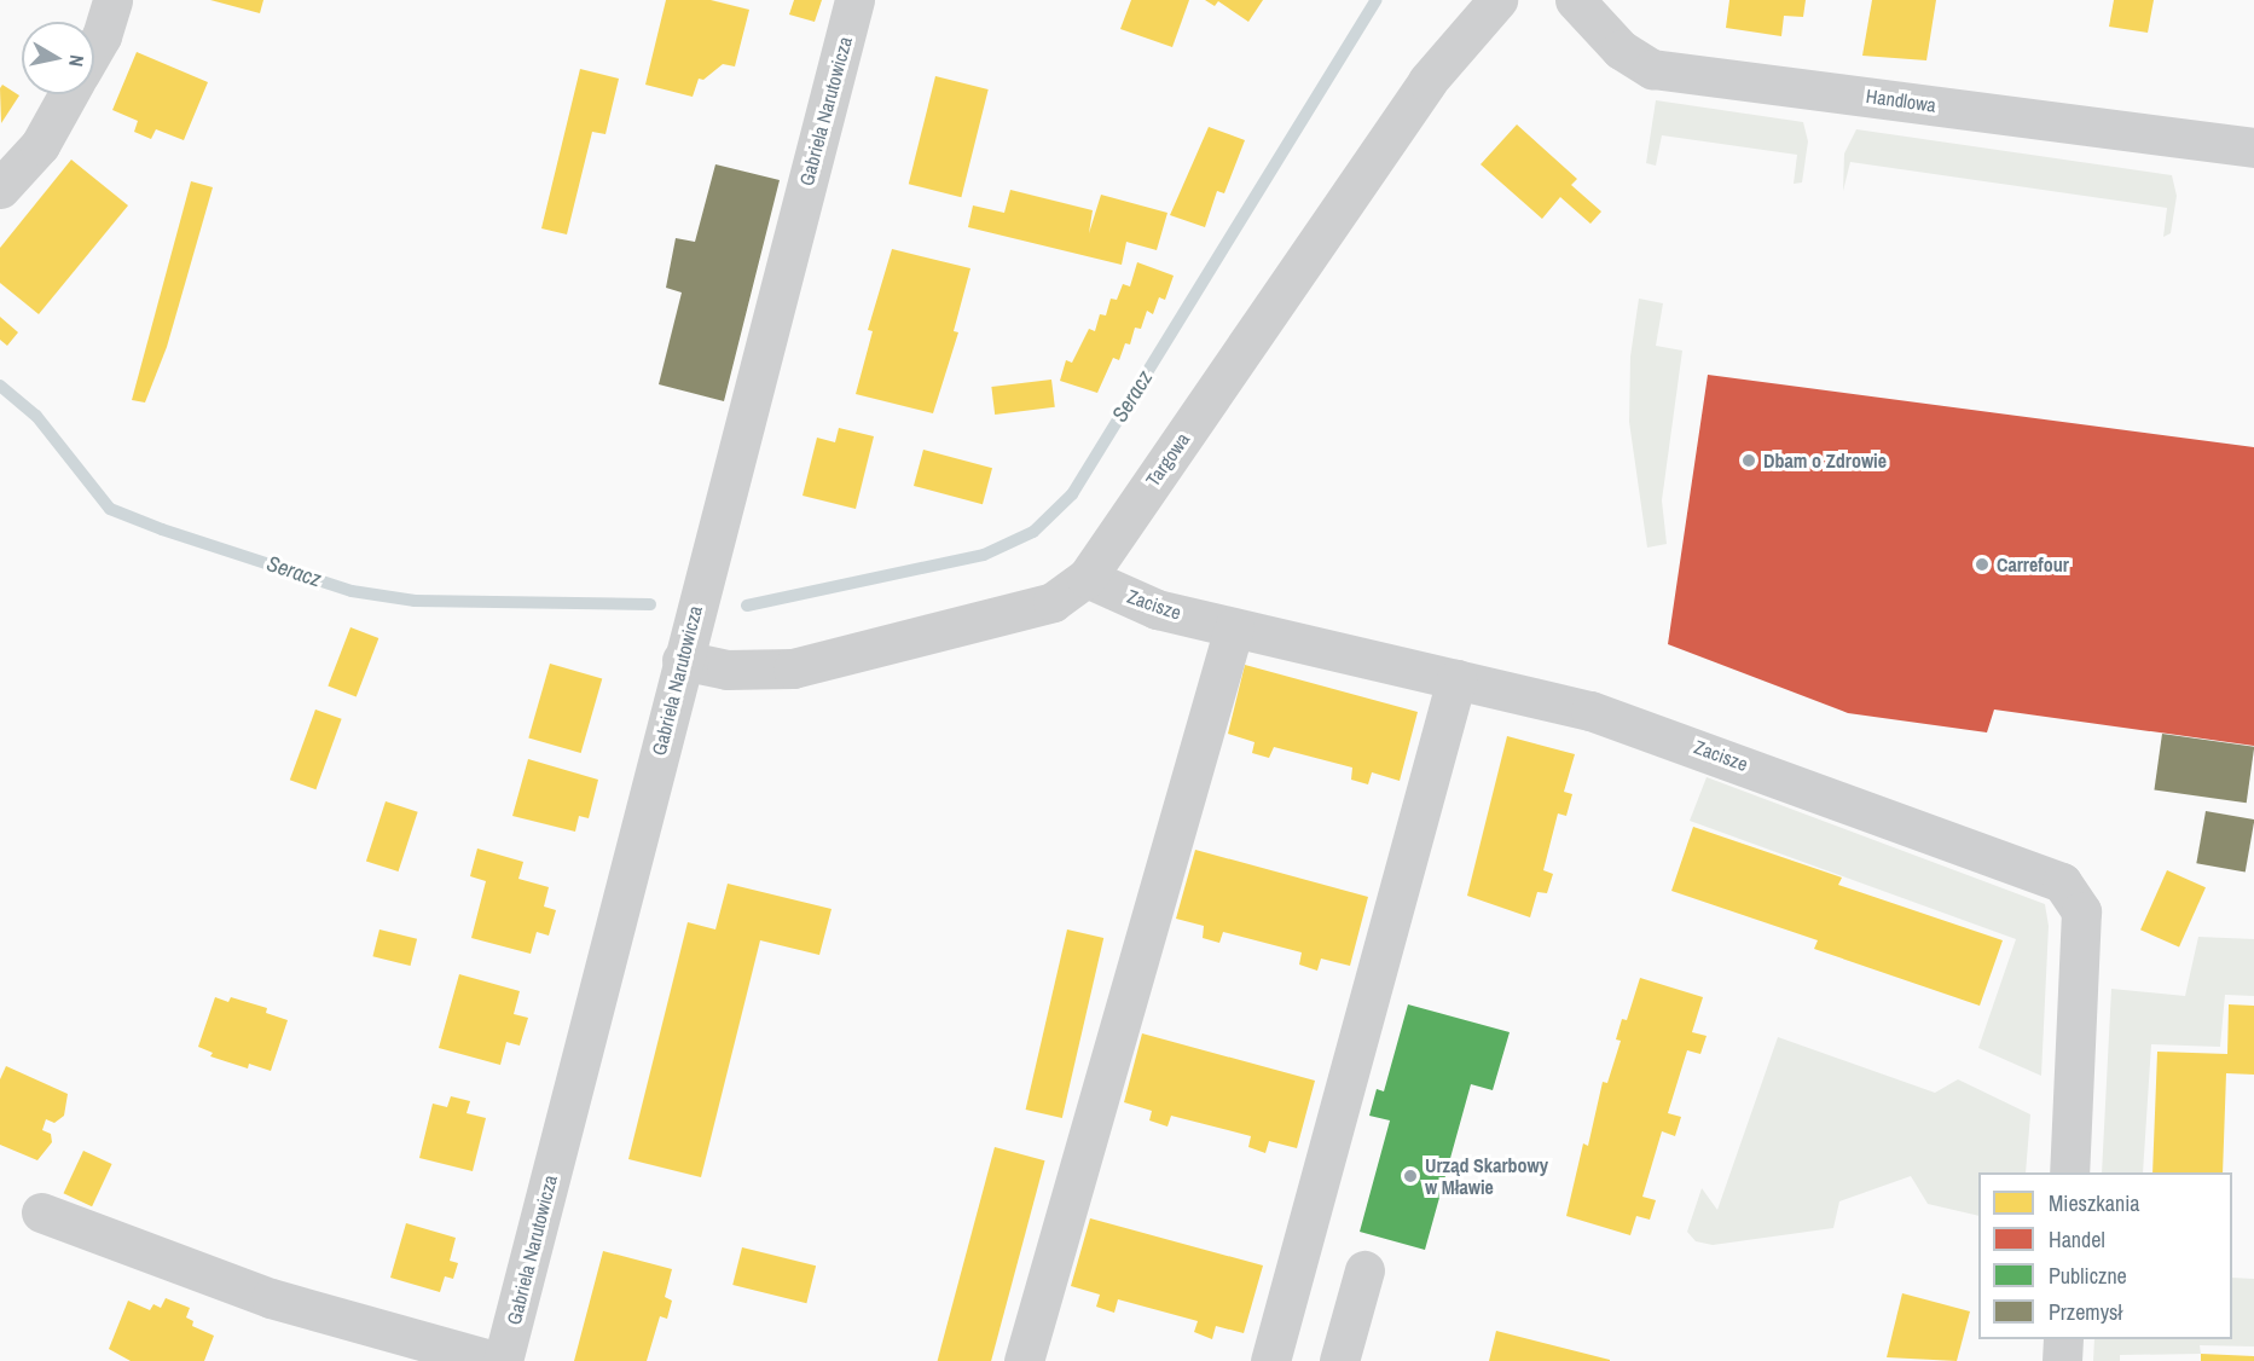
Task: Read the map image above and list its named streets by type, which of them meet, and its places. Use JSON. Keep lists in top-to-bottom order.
{
  "streets": {
    "street": [
      "Handlowa",
      "Gabriela Narutowicza",
      "Targowa",
      "Zacisze"
    ]
  },
  "crossings": [
    ["Gabriela Narutowicza", "Targowa"],
    ["Targowa", "Zacisze"]
  ],
  "water": ["Seracz"],
  "places": ["Dbam o Zdrowie", "Carrefour", "Urząd Skarbowy w Mławie"],
  "legend": [
    "Mieszkania",
    "Handel",
    "Publiczne",
    "Przemysł"
  ],
  "north": "right"
}
